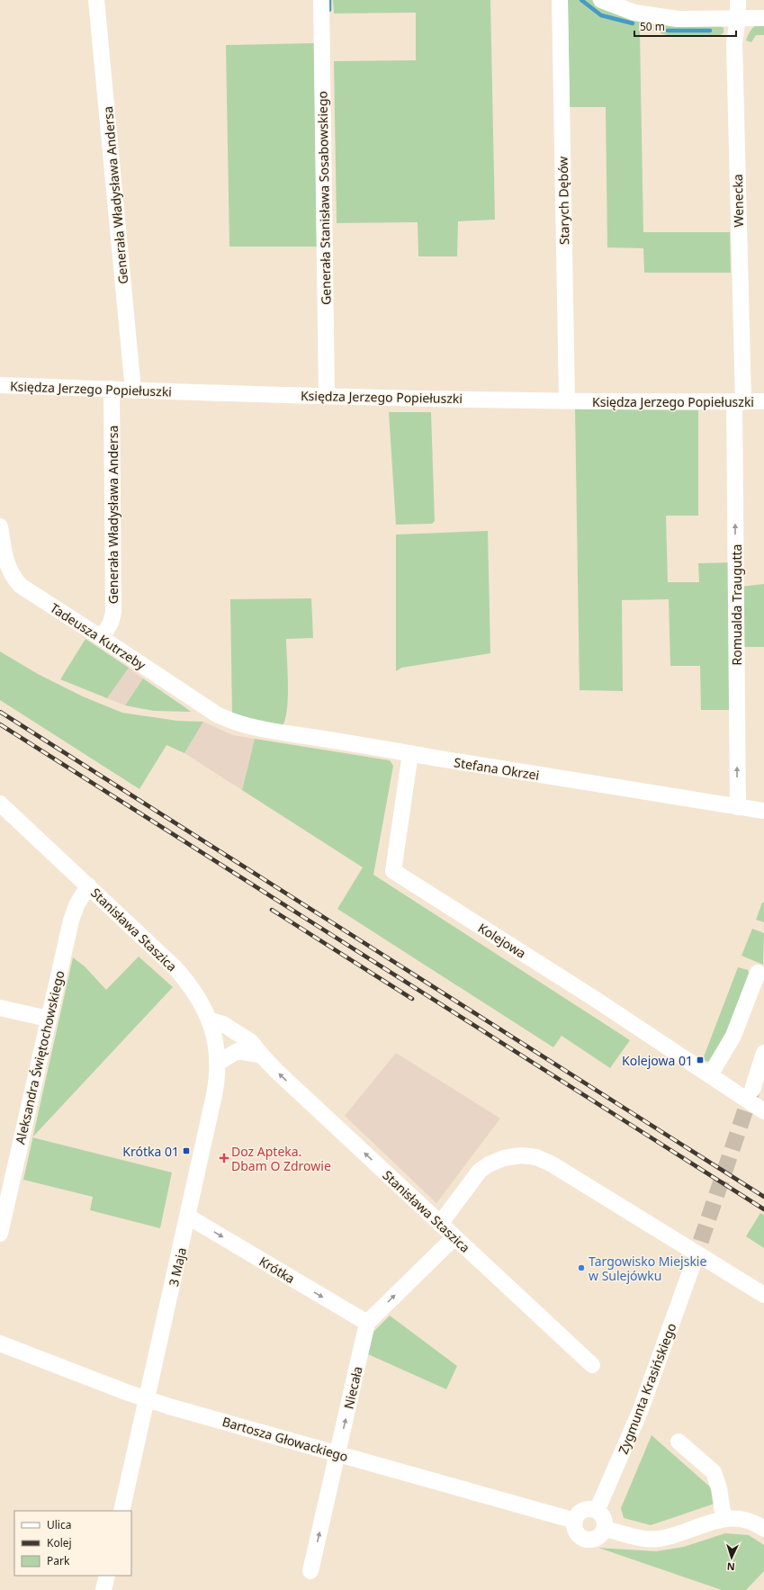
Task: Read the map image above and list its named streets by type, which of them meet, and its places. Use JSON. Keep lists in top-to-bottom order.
{
  "streets": {
    "street": [
      "Generała Władysława Andersa",
      "Generała Stanisława Sosabowskiego",
      "Starych Dębów",
      "Wenecka",
      "Księdza Jerzego Popiełuszki",
      "Romualda Traugutta",
      "Tadeusza Kutrzeby",
      "Stefana Okrzei",
      "Stanisława Staszica",
      "Kolejowa",
      "Aleksandra Świętochowskiego",
      "3 Maja",
      "Krótka",
      "Niecała",
      "Zygmunta Krasińskiego",
      "Bartosza Głowackiego"
    ]
  },
  "crossings": [
    ["Generała Władysława Andersa", "Księdza Jerzego Popiełuszki"],
    ["Generała Władysława Andersa", "Tadeusza Kutrzeby"],
    ["Generała Stanisława Sosabowskiego", "Księdza Jerzego Popiełuszki"],
    ["Starych Dębów", "Księdza Jerzego Popiełuszki"],
    ["Wenecka", "Księdza Jerzego Popiełuszki"],
    ["Wenecka", "Romualda Traugutta"],
    ["Księdza Jerzego Popiełuszki", "Romualda Traugutta"],
    ["Romualda Traugutta", "Stefana Okrzei"],
    ["Tadeusza Kutrzeby", "Stefana Okrzei"],
    ["Stefana Okrzei", "Kolejowa"],
    ["Stanisława Staszica", "Aleksandra Świętochowskiego"],
    ["Stanisława Staszica", "3 Maja"],
    ["3 Maja", "Krótka"],
    ["3 Maja", "Bartosza Głowackiego"],
    ["Krótka", "Niecała"],
    ["Niecała", "Bartosza Głowackiego"],
    ["Zygmunta Krasińskiego", "Bartosza Głowackiego"]
  ],
  "one_way": ["Romualda Traugutta", "Krótka", "Niecała"],
  "places": {
    "transit": ["Kolejowa 01", "Krótka 01"],
    "health": ["Doz Apteka. Dbam O Zdrowie"],
    "other": ["Targowisko Miejskie w Sulejówku"]
  },
  "legend": ["Ulica", "Kolej", "Park"],
  "scale_bar": "50 m",
  "north": "bottom"
}
